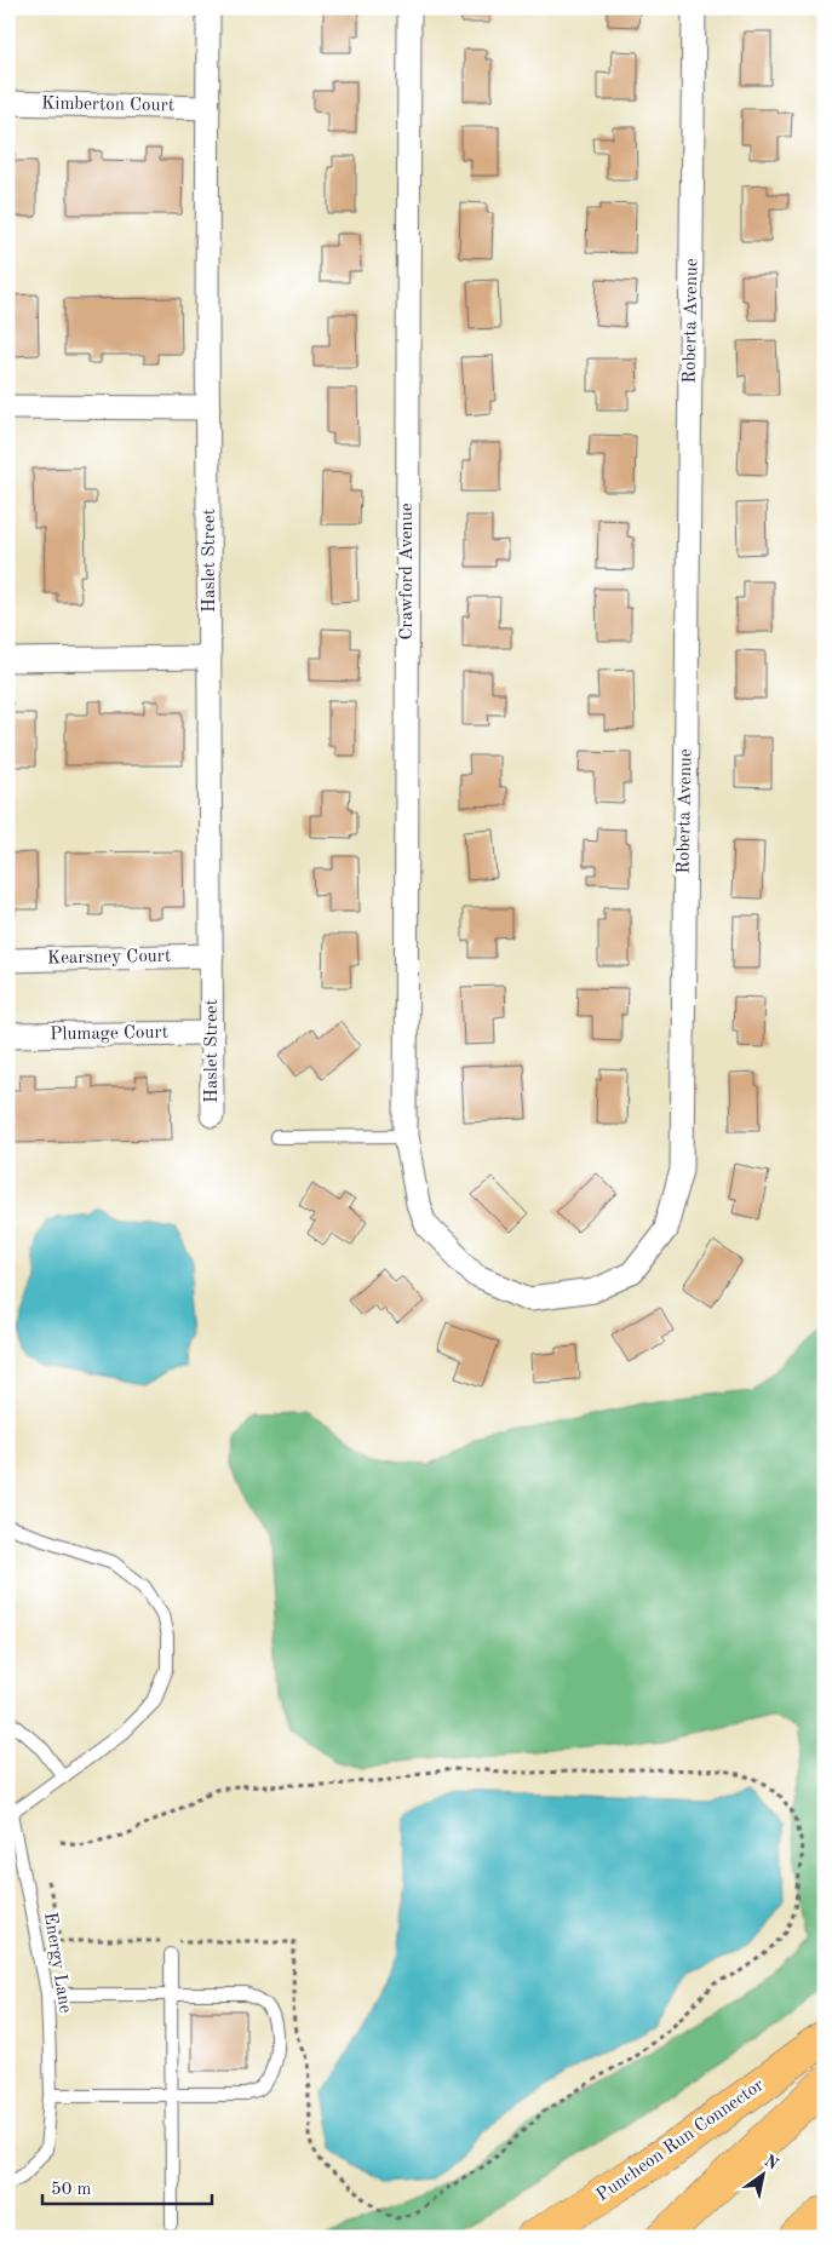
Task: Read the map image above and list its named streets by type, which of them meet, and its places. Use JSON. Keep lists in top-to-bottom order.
{
  "streets": {
    "highway": ["Puncheon Run Connector"],
    "street": [
      "Kimberton Court",
      "Roberta Avenue",
      "Haslet Street",
      "Crawford Avenue",
      "Kearsney Court",
      "Plumage Court"
    ],
    "lane": ["Energy Lane"]
  },
  "crossings": [
    ["Kimberton Court", "Haslet Street"],
    ["Roberta Avenue", "Crawford Avenue"],
    ["Haslet Street", "Kearsney Court"],
    ["Haslet Street", "Plumage Court"]
  ],
  "scale_bar": "50 m",
  "north": "top right"
}
